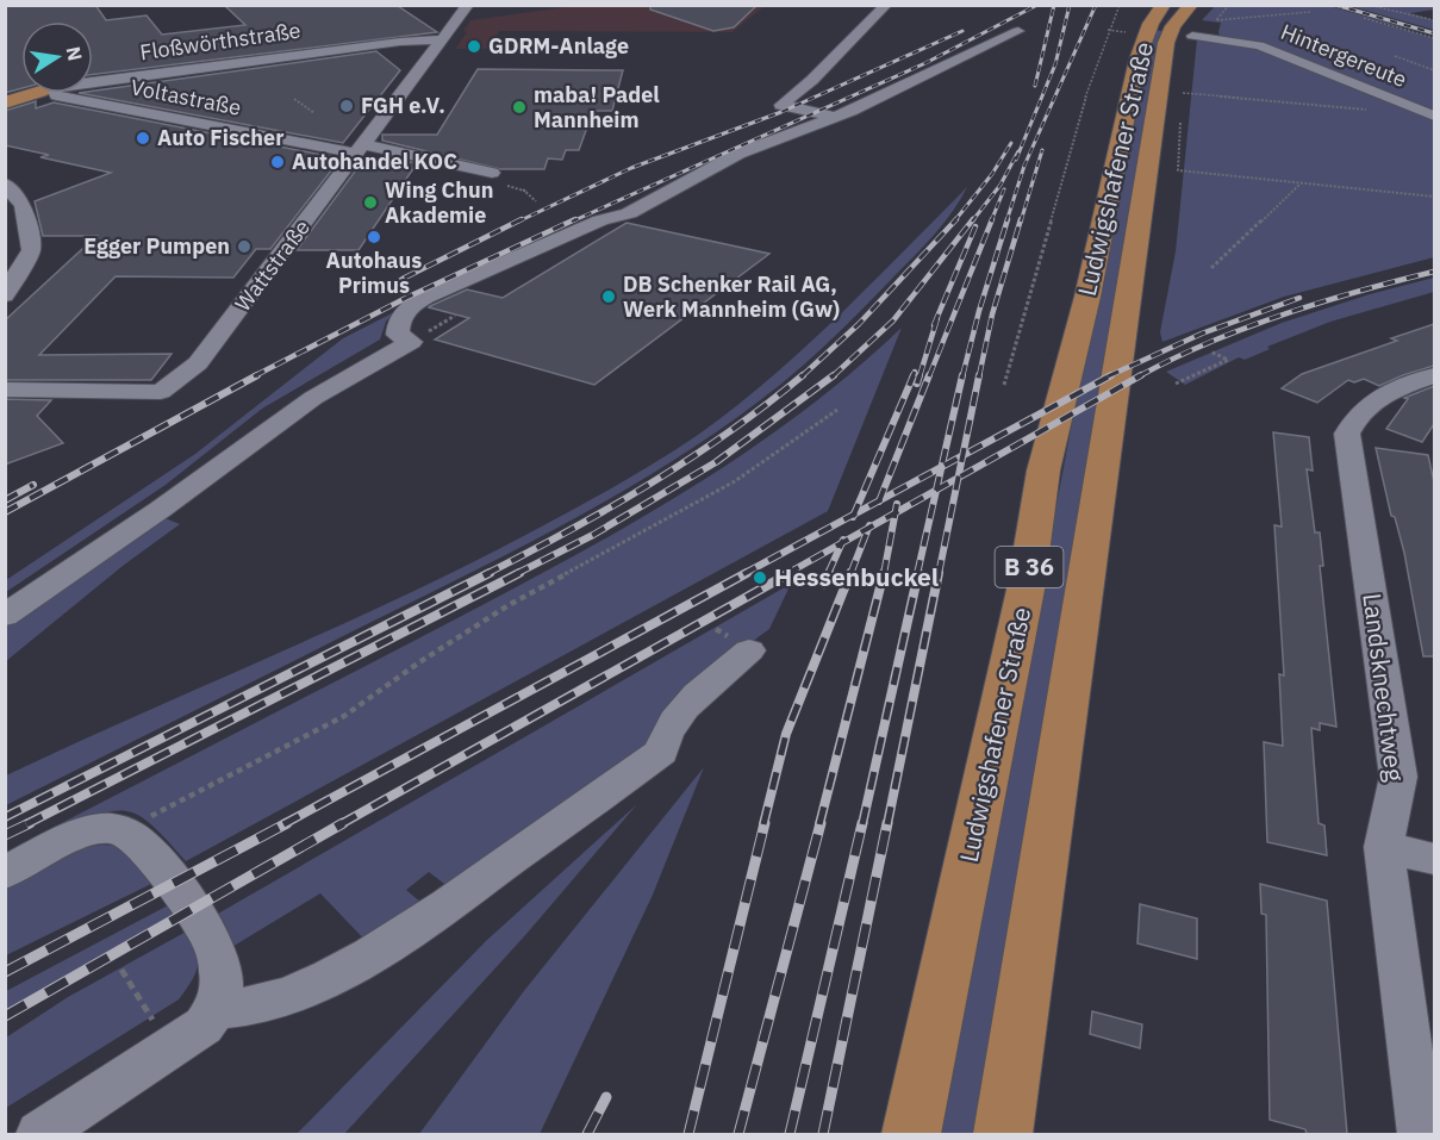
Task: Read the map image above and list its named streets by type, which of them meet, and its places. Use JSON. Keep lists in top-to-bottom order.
{
  "streets": {
    "main road": ["Floßwörthstraße", "Ludwigshafener Straße", "B 36"],
    "street": [
      "Hintergereute",
      "Voltastraße",
      "Wattstraße",
      "Landsknechtweg"
    ]
  },
  "crossings": [
    ["Floßwörthstraße", "Wattstraße"],
    ["Hintergereute", "Ludwigshafener Straße"],
    ["Voltastraße", "Wattstraße"]
  ],
  "places": [
    "GDRM-Anlage",
    "FGH e.V.",
    "maba! Padel Mannheim",
    "Auto Fischer",
    "Autohandel KOC",
    "Wing Chun Akademie",
    "Autohaus Primus",
    "Egger Pumpen",
    "DB Schenker Rail AG, Werk Mannheim (Gw)",
    "Hessenbuckel"
  ],
  "north": "right"
}
